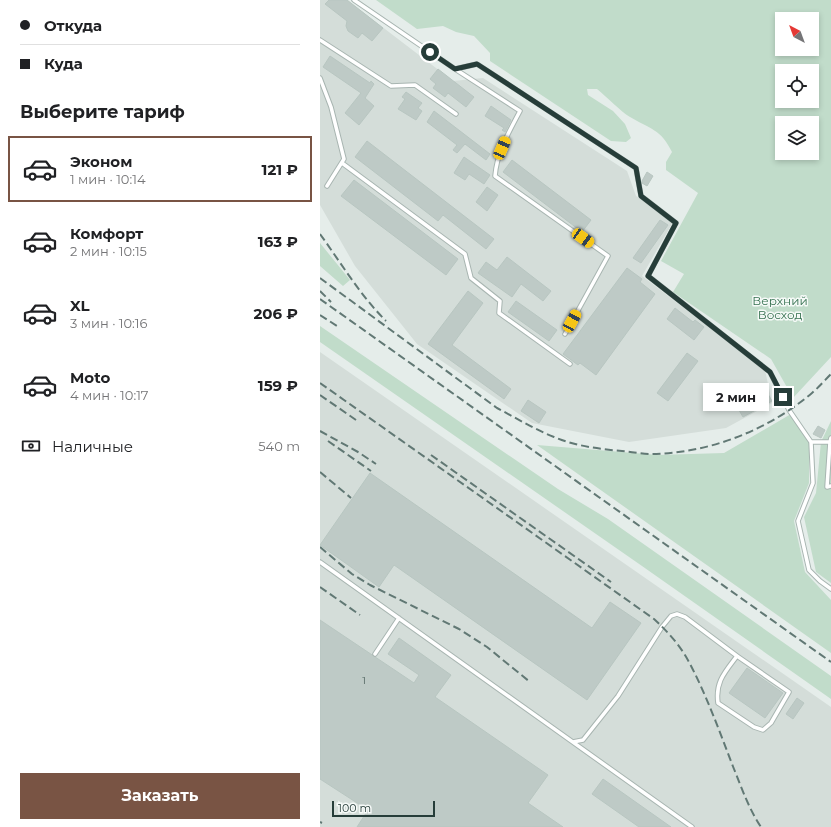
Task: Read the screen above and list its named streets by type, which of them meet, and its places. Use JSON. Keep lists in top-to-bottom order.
{
  "parks": ["Верхний Восход"],
  "house_numbers": ["1"],
  "scale_bar": "100 m",
  "north": "top left",
  "page": {
    "banner": ["Откуда", "Куда"],
    "heading": "Выберите тариф",
    "list": [
      {
        "name": "Эконом",
        "note": "1 мин · 10:14",
        "value": "121 ₽"
      },
      {
        "name": "Комфорт",
        "note": "2 мин · 10:15",
        "value": "163 ₽"
      },
      {
        "name": "XL",
        "note": "3 мин · 10:16",
        "value": "206 ₽"
      },
      {
        "name": "Moto",
        "note": "4 мин · 10:17",
        "value": "159 ₽"
      }
    ],
    "bubble": "2 мин",
    "pay": ["Наличные", "540 m"],
    "buttons": "Заказать",
    "scale": "100 m"
  }
}
